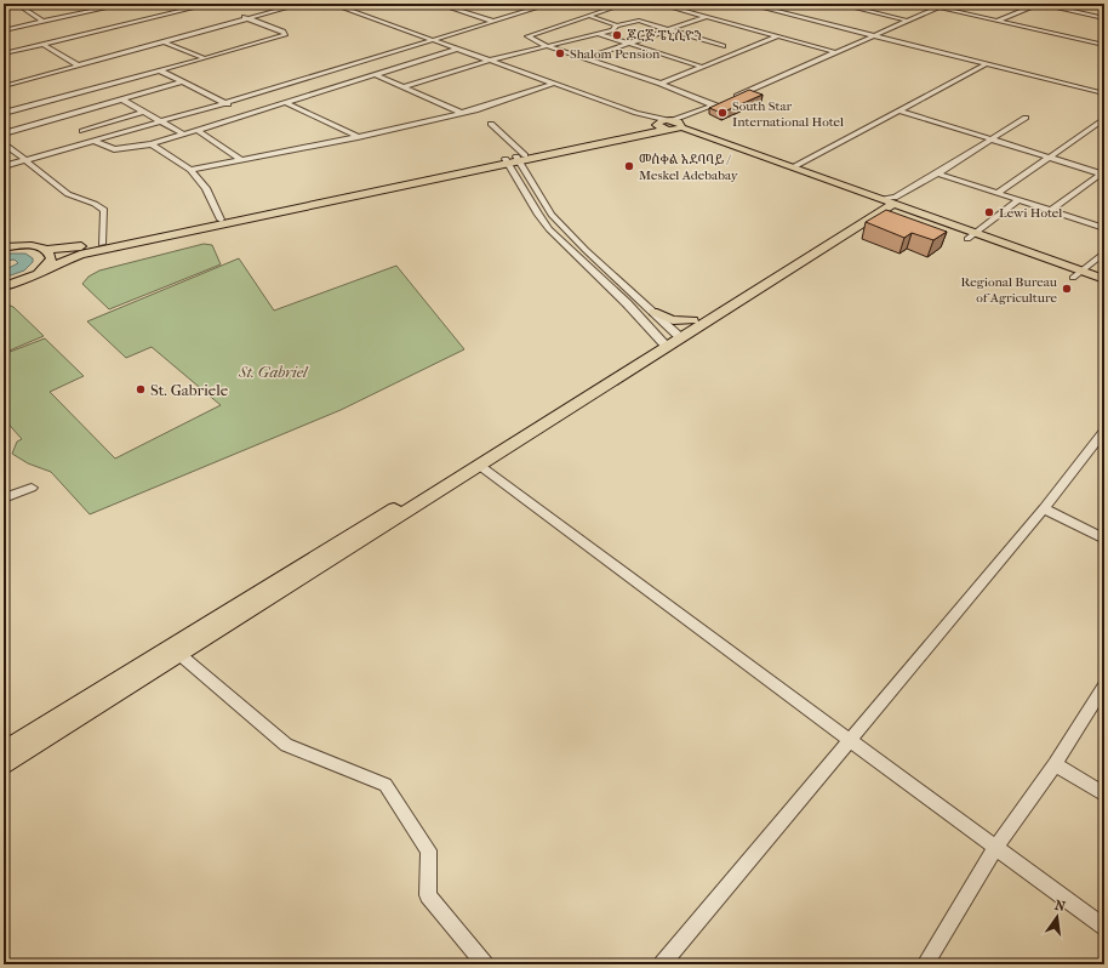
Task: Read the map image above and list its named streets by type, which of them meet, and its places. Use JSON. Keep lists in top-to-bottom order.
{
  "parks": ["St. Gabriel"],
  "places": [
    "ጆርጅ ፔኒሲዮን",
    "Shalom Pension",
    "South Star International Hotel",
    "መስቀል አደባባይ / Meskel Adebabay",
    "Lewi Hotel",
    "Regional Bureau of Agriculture",
    "St. Gabriele"
  ],
  "north": "top"
}
